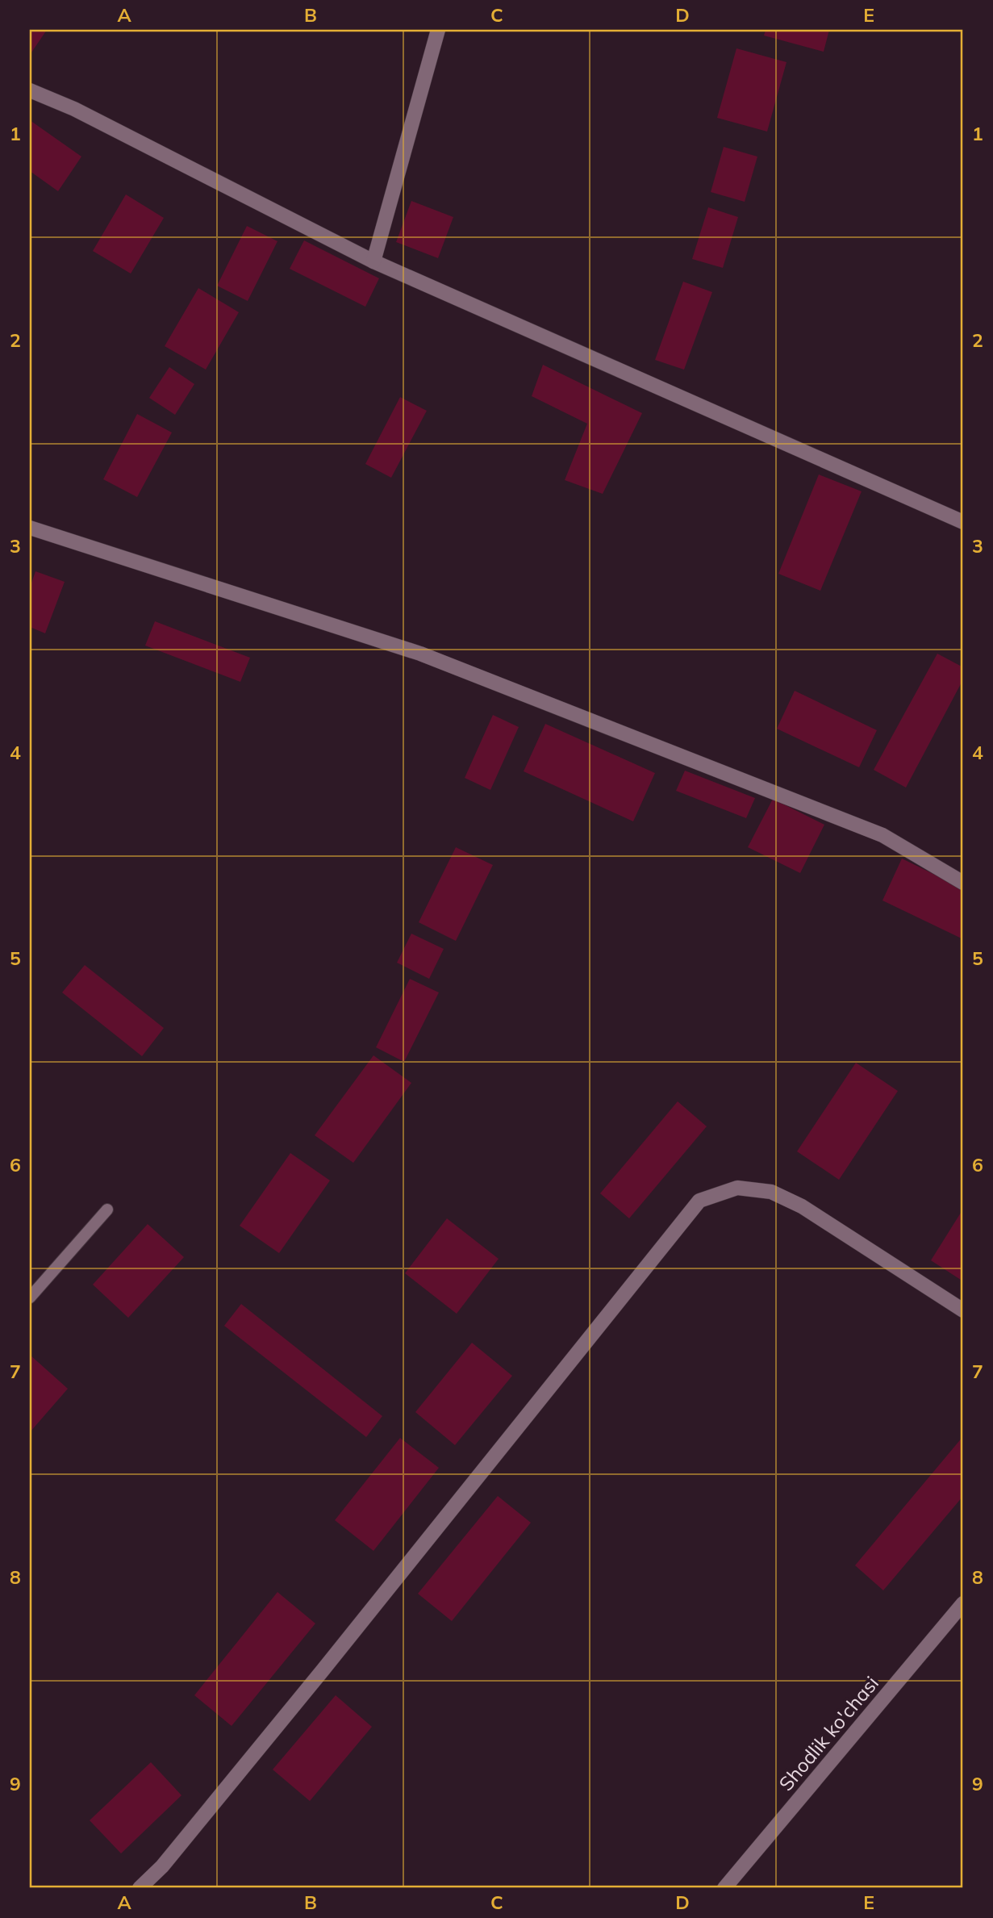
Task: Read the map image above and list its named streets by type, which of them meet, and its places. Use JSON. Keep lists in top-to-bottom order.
{
  "streets": {
    "street": ["Shodlik ko'chasi"]
  },
  "grid": {
    "columns": [
      "A",
      "B",
      "C",
      "D",
      "E"
    ],
    "rows": [
      "1",
      "2",
      "3",
      "4",
      "5",
      "6",
      "7",
      "8",
      "9"
    ]
  }
}
